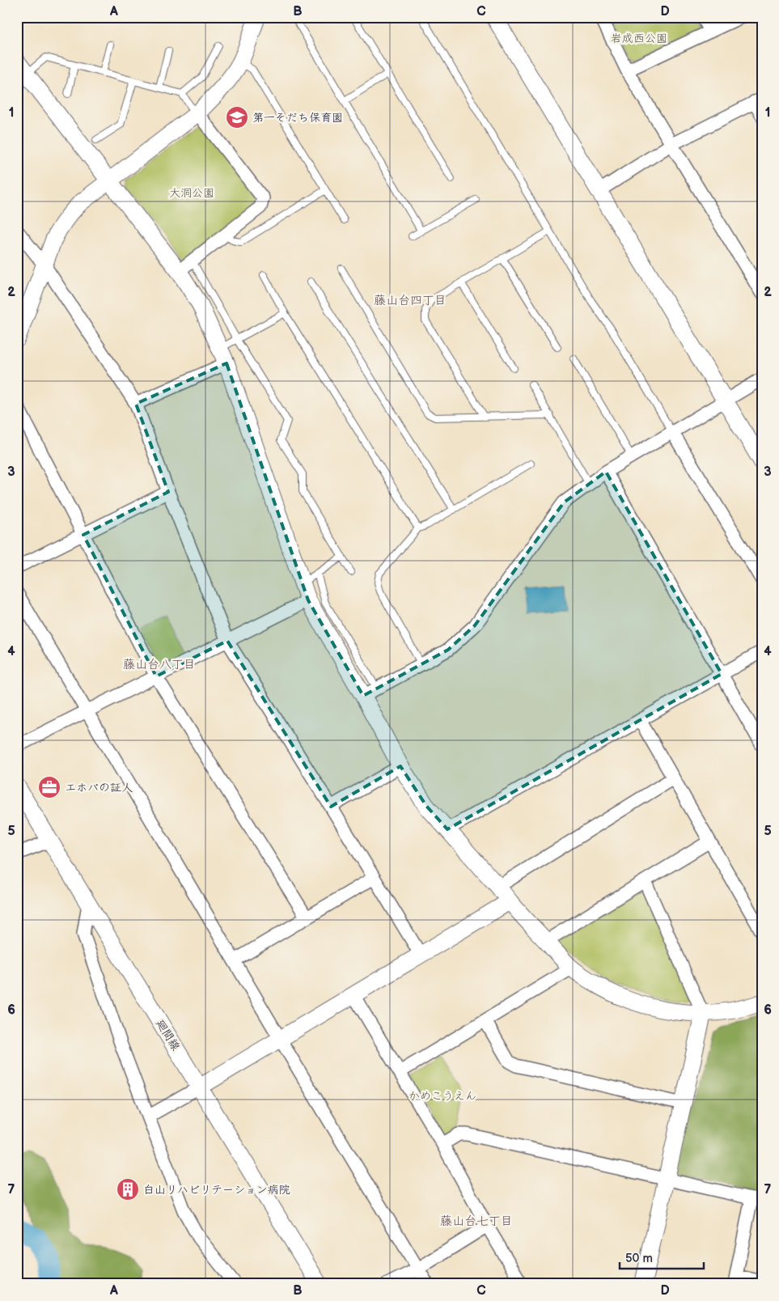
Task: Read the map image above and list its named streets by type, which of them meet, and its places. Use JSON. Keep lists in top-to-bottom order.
{
  "streets": {
    "street": ["廻間線"]
  },
  "districts": ["藤山台四丁目", "藤山台八丁目", "藤山台七丁目"],
  "parks": ["岩成西公園", "大洞公園", "かめこうえん"],
  "places": {
    "school or university": ["第一そだち保育園"],
    "office": ["エホバの証人"],
    "building": ["白山リハビリテーション病院"]
  },
  "scale_bar": "50 m",
  "grid": {
    "columns": [
      "A",
      "B",
      "C",
      "D"
    ],
    "rows": [
      "1",
      "2",
      "3",
      "4",
      "5",
      "6",
      "7"
    ]
  }
}
